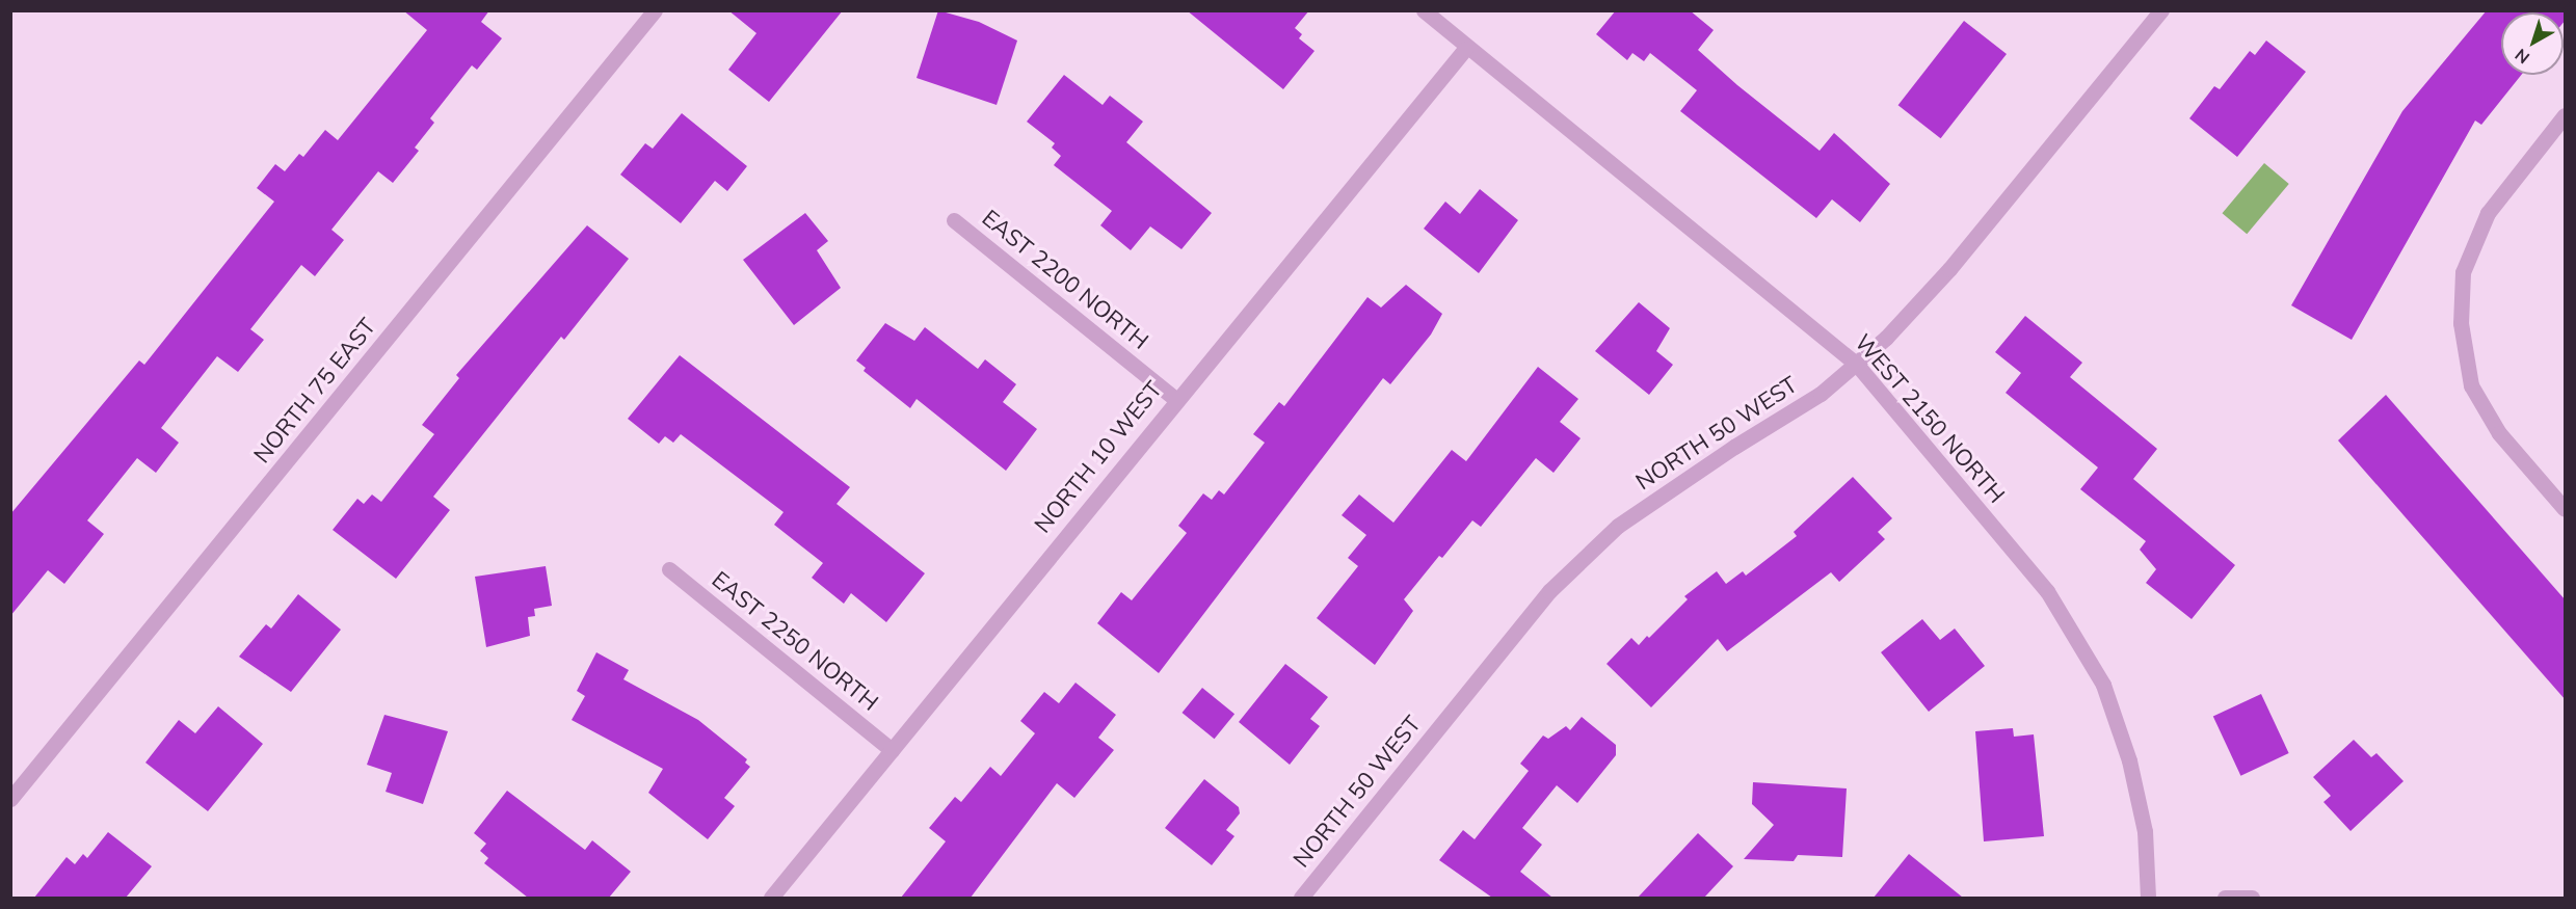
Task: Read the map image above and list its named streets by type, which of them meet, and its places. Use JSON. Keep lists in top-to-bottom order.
{
  "streets": {
    "street": [
      "EAST 2200 NORTH",
      "NORTH 75 EAST",
      "WEST 2150 NORTH",
      "NORTH 50 WEST",
      "NORTH 10 WEST",
      "EAST 2250 NORTH"
    ]
  },
  "crossings": [
    ["EAST 2200 NORTH", "NORTH 10 WEST"],
    ["WEST 2150 NORTH", "NORTH 50 WEST"],
    ["WEST 2150 NORTH", "NORTH 10 WEST"],
    ["NORTH 10 WEST", "EAST 2250 NORTH"]
  ],
  "north": "bottom left"
}
